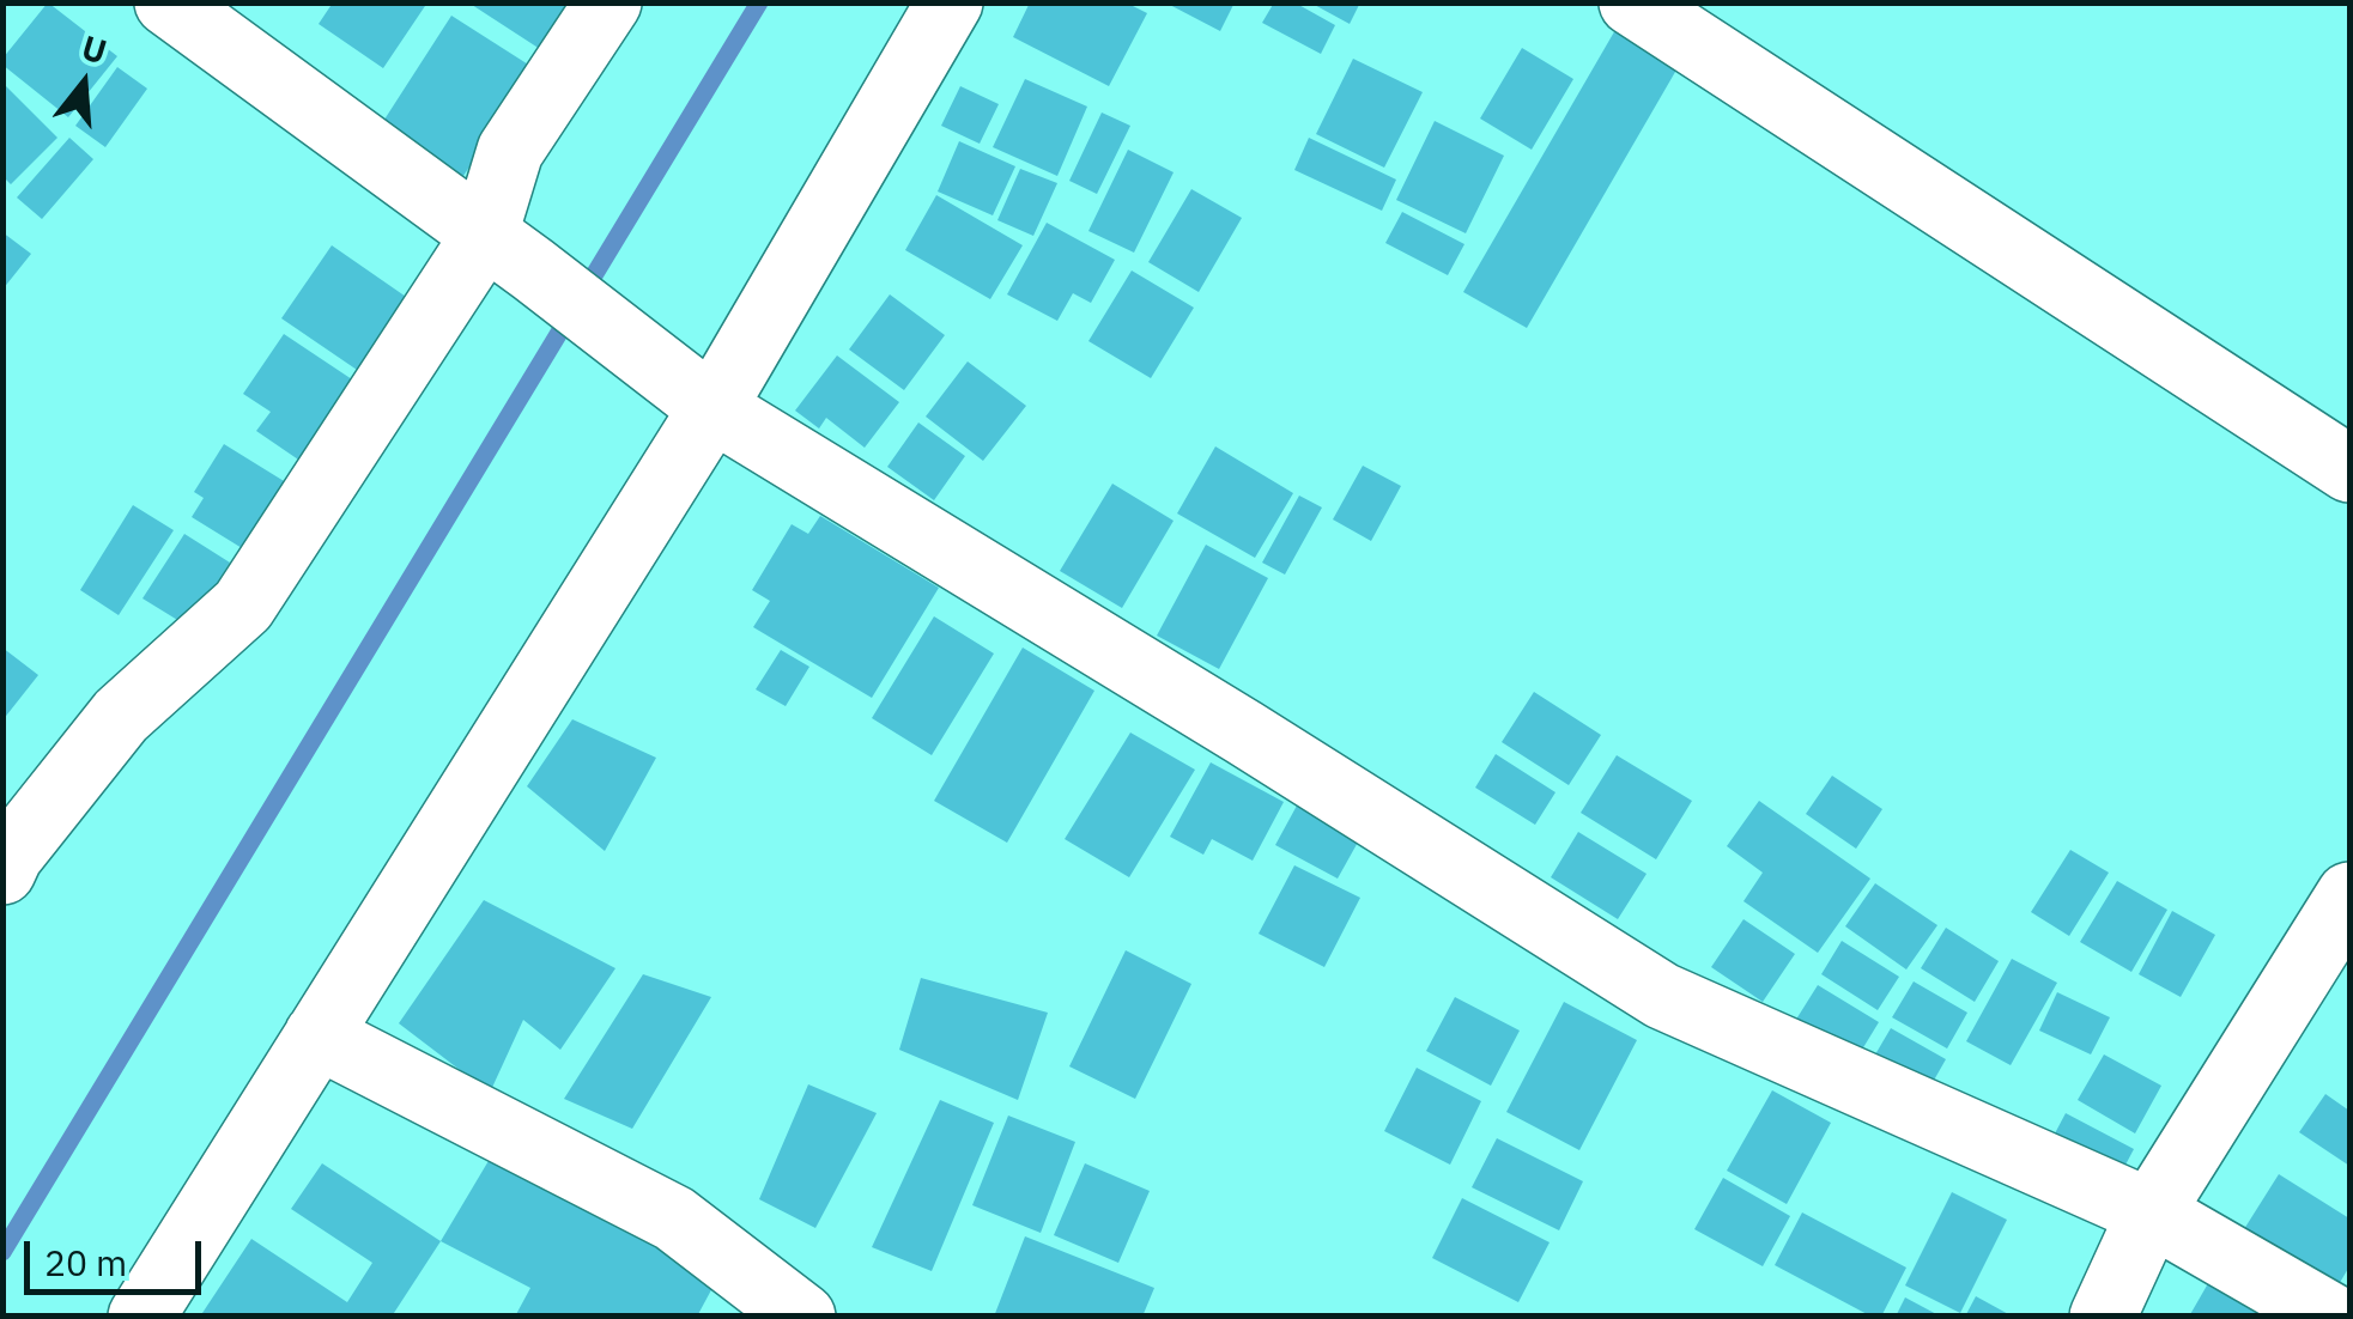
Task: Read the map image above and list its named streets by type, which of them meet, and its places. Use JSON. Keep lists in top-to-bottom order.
{
  "scale_bar": "20 m",
  "north": "top"
}
